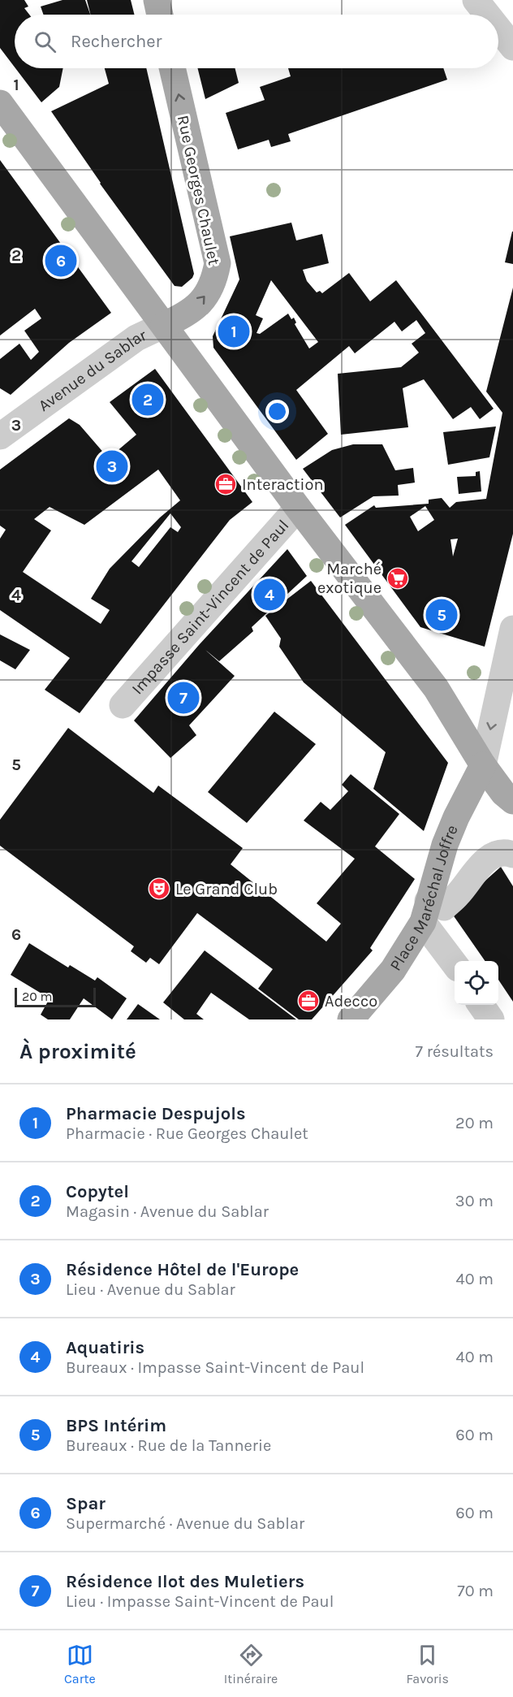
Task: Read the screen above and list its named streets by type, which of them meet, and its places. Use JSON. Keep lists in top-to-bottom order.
{
  "streets": {
    "main road": ["Rue Georges Chaulet", "Place Maréchal Joffre"],
    "street": ["Avenue du Sablar", "Impasse Saint-Vincent de Paul"]
  },
  "crossings": [
    ["Rue Georges Chaulet", "Avenue du Sablar"]
  ],
  "one_way": ["Rue Georges Chaulet"],
  "places": {
    "office": ["Interaction", "Adecco"],
    "supermarket": ["Marché exotique"],
    "theatre": ["Le Grand Club"]
  },
  "scale_bar": "20 m",
  "page": {
    "search": "Rechercher",
    "pins": [
      "6",
      "1",
      "2",
      "3",
      "4",
      "5",
      "7"
    ],
    "scale": "20 m",
    "heading": ["À proximité", "7 résultats"],
    "list": [
      {
        "mark": "1",
        "name": "Pharmacie Despujols",
        "note": "Pharmacie · Rue Georges Chaulet",
        "value": "20 m"
      },
      {
        "mark": "2",
        "name": "Copytel",
        "note": "Magasin · Avenue du Sablar",
        "value": "30 m"
      },
      {
        "mark": "3",
        "name": "Résidence Hôtel de l'Europe",
        "note": "Lieu · Avenue du Sablar",
        "value": "40 m"
      },
      {
        "mark": "4",
        "name": "Aquatiris",
        "note": "Bureaux · Impasse Saint-Vincent de Paul",
        "value": "40 m"
      },
      {
        "mark": "5",
        "name": "BPS Intérim",
        "note": "Bureaux · Rue de la Tannerie",
        "value": "60 m"
      },
      {
        "mark": "6",
        "name": "Spar",
        "note": "Supermarché · Avenue du Sablar",
        "value": "60 m"
      },
      {
        "mark": "7",
        "name": "Résidence Ilot des Muletiers",
        "note": "Lieu · Impasse Saint-Vincent de Paul",
        "value": "70 m"
      }
    ],
    "nav": ["Carte", "Itinéraire", "Favoris"]
  },
  "grid": {
    "rows": [
      "1",
      "2",
      "3",
      "4",
      "5",
      "6"
    ]
  }
}
